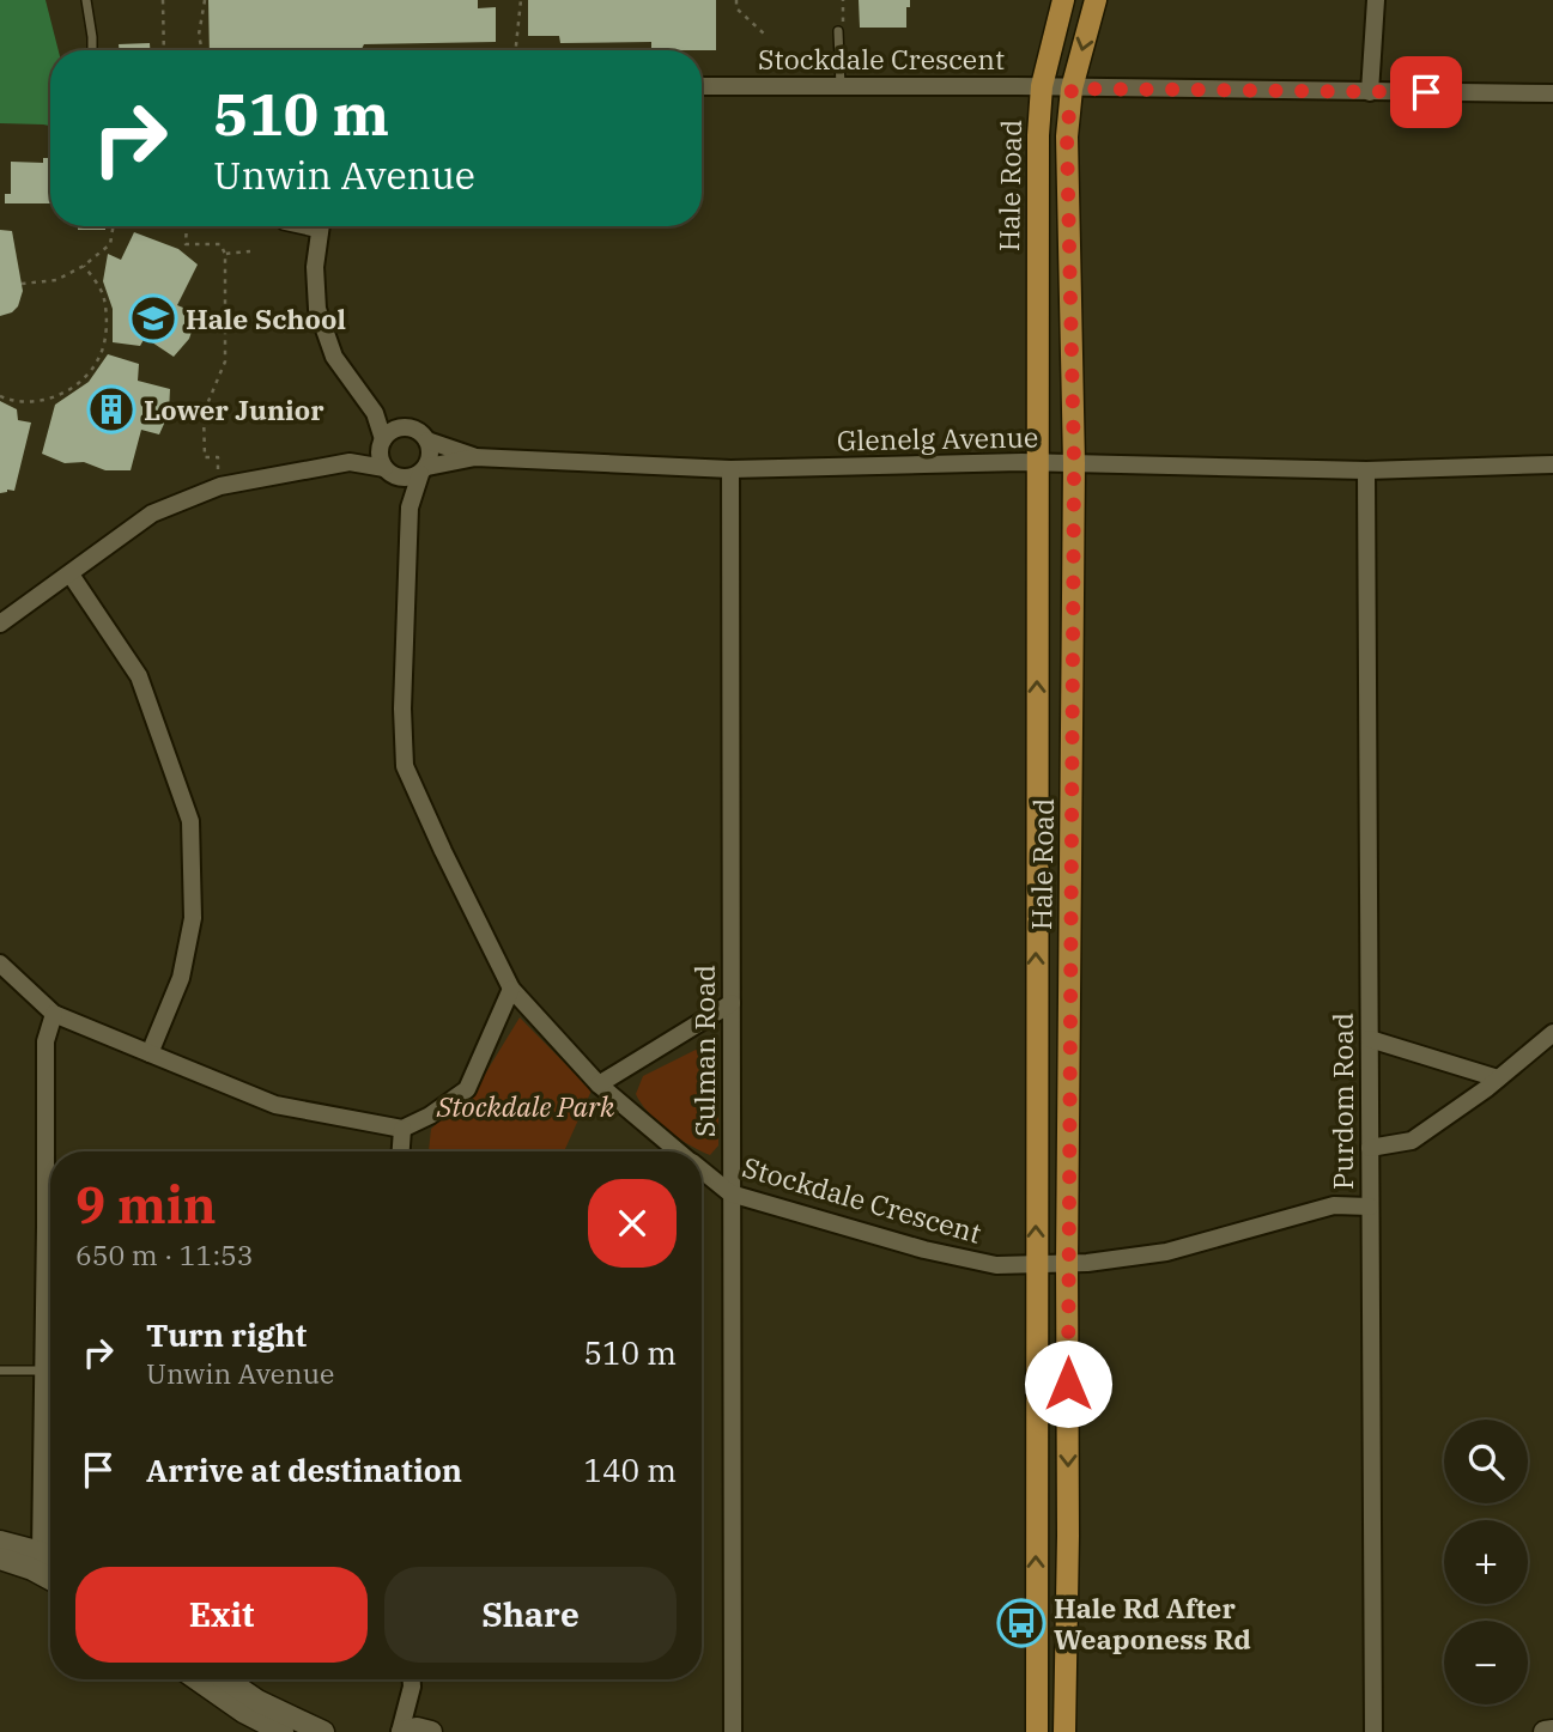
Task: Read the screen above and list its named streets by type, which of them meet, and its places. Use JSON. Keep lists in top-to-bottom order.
{
  "streets": {
    "main road": ["Hale Road"],
    "street": [
      "Stockdale Crescent",
      "Glenelg Avenue",
      "Sulman Road",
      "Purdom Road"
    ]
  },
  "crossings": [
    ["Stockdale Crescent", "Hale Road"],
    ["Stockdale Crescent", "Glenelg Avenue"],
    ["Stockdale Crescent", "Sulman Road"],
    ["Stockdale Crescent", "Purdom Road"],
    ["Hale Road", "Glenelg Avenue"],
    ["Glenelg Avenue", "Sulman Road"],
    ["Glenelg Avenue", "Purdom Road"]
  ],
  "parks": ["Stockdale Park"],
  "places": {
    "school or university": ["Hale School"],
    "building": ["Lower Junior"],
    "bus stop": ["Hale Rd After Weaponess Rd"]
  },
  "page": {
    "turn": ["510 m", "Unwin Avenue"],
    "heading": ["9 min", "650 m · 11:53"],
    "list": [
      {
        "name": "Turn right",
        "note": "Unwin Avenue",
        "value": "510 m"
      },
      {
        "name": "Arrive at destination",
        "value": "140 m"
      }
    ],
    "map_buttons": ["+", "−"],
    "buttons": ["Exit", "Share"]
  }
}
